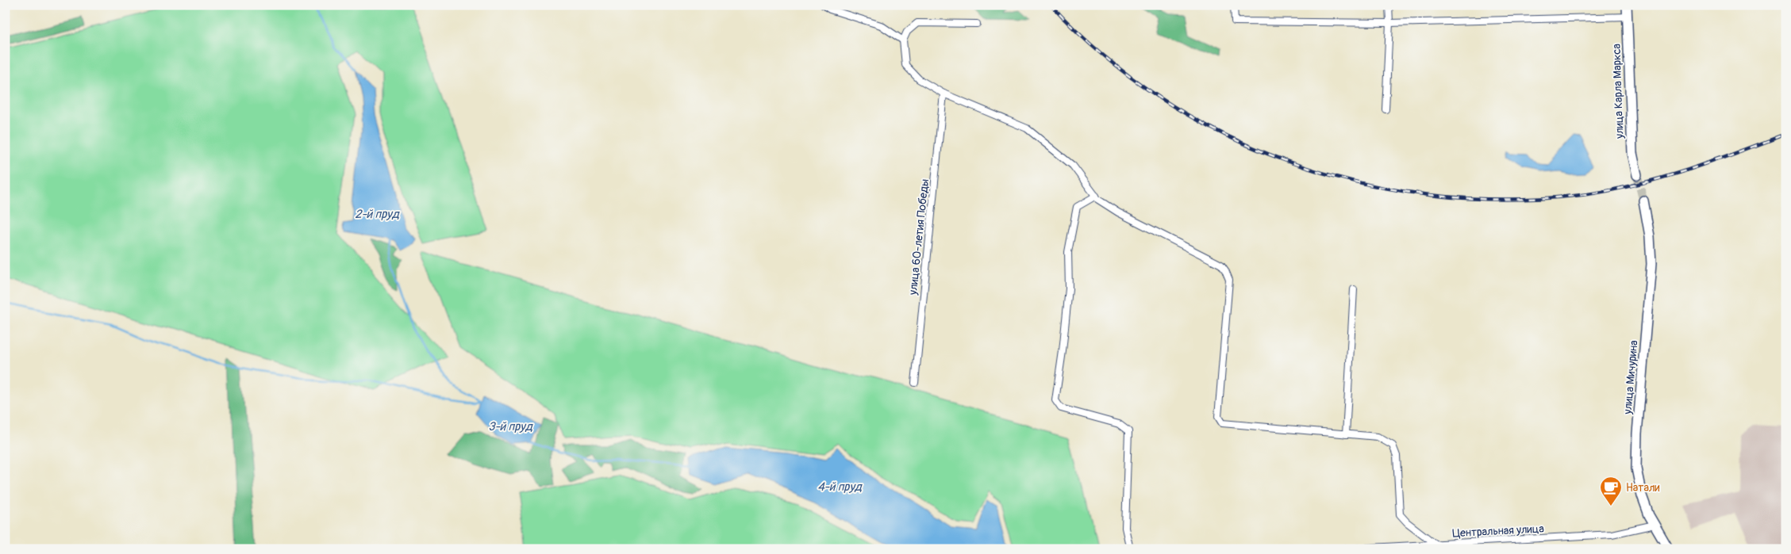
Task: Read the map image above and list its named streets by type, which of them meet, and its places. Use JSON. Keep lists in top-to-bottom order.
{
  "streets": {
    "main road": ["улица Карла Маркса", "улица Мичурина"],
    "street": ["улица 60-летия Победы", "Центральная улица"]
  },
  "crossings": [
    ["улица Мичурина", "Центральная улица"]
  ],
  "water": ["2-й пруд", "3-й пруд", "4-й пруд"],
  "places": {
    "cafe": ["Натали"]
  }
}
